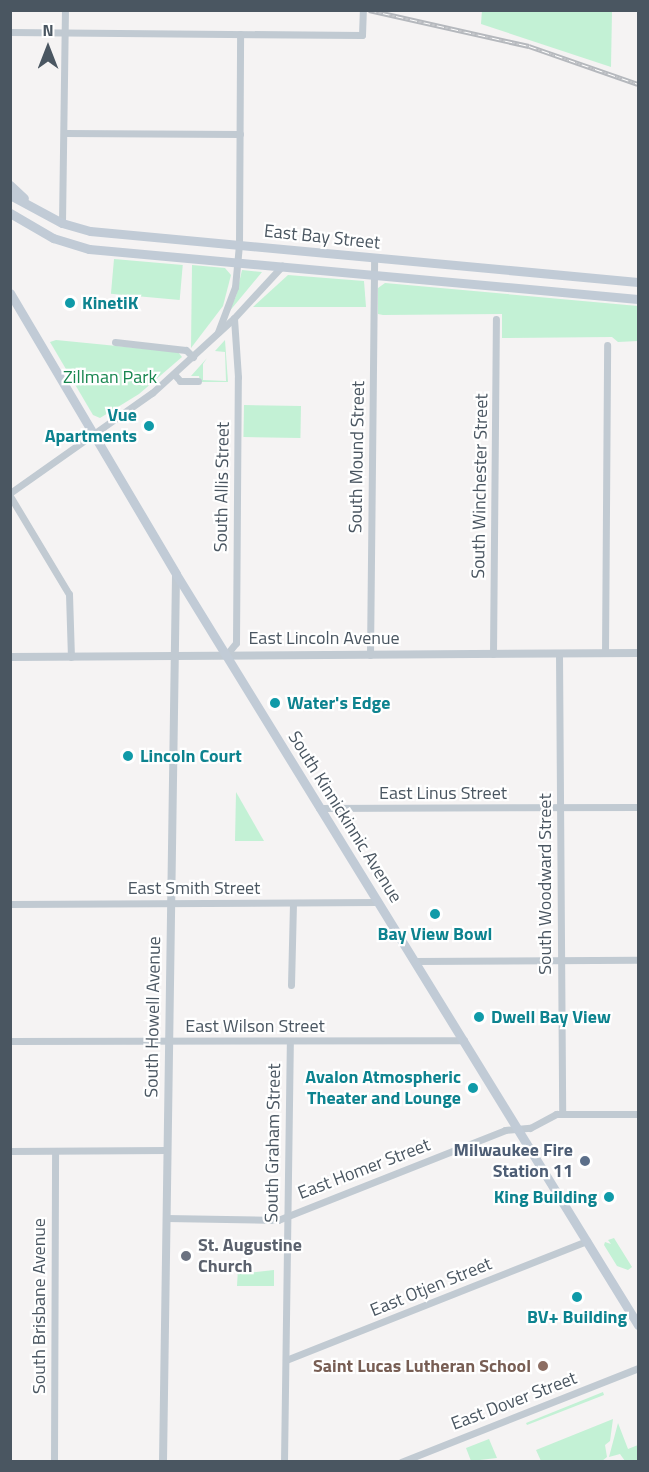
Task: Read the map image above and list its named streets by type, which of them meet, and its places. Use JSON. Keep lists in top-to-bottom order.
{
  "streets": {
    "main road": ["East Bay Street", "South Kinnickinnic Avenue"],
    "street": [
      "South Mound Street",
      "South Winchester Street",
      "South Allis Street",
      "East Lincoln Avenue",
      "East Linus Street",
      "South Woodward Street",
      "East Smith Street",
      "South Howell Avenue",
      "East Wilson Street",
      "South Graham Street",
      "East Homer Street",
      "East Otjen Street",
      "South Brisbane Avenue",
      "East Dover Street"
    ]
  },
  "crossings": [
    ["East Bay Street", "South Mound Street"],
    ["South Mound Street", "East Lincoln Avenue"],
    ["South Winchester Street", "East Lincoln Avenue"],
    ["South Allis Street", "East Lincoln Avenue"],
    ["South Allis Street", "South Kinnickinnic Avenue"],
    ["East Lincoln Avenue", "South Kinnickinnic Avenue"],
    ["East Lincoln Avenue", "South Woodward Street"],
    ["East Lincoln Avenue", "South Howell Avenue"],
    ["East Linus Street", "South Kinnickinnic Avenue"],
    ["East Linus Street", "South Woodward Street"],
    ["South Kinnickinnic Avenue", "East Smith Street"],
    ["South Kinnickinnic Avenue", "South Howell Avenue"],
    ["South Kinnickinnic Avenue", "East Wilson Street"],
    ["South Kinnickinnic Avenue", "East Homer Street"],
    ["South Kinnickinnic Avenue", "East Otjen Street"],
    ["South Woodward Street", "East Homer Street"],
    ["East Smith Street", "South Howell Avenue"],
    ["South Howell Avenue", "East Wilson Street"],
    ["South Howell Avenue", "East Homer Street"],
    ["East Wilson Street", "South Graham Street"],
    ["South Graham Street", "East Homer Street"],
    ["South Graham Street", "East Otjen Street"]
  ],
  "parks": ["Zillman Park"],
  "places": [
    "KinetiK",
    "Vue Apartments",
    "Water's Edge",
    "Lincoln Court",
    "Bay View Bowl",
    "Dwell Bay View",
    "Avalon Atmospheric Theater and Lounge",
    "Milwaukee Fire Station 11",
    "King Building",
    "St. Augustine Church",
    "BV+ Building",
    "Saint Lucas Lutheran School"
  ],
  "north": "top"
}
